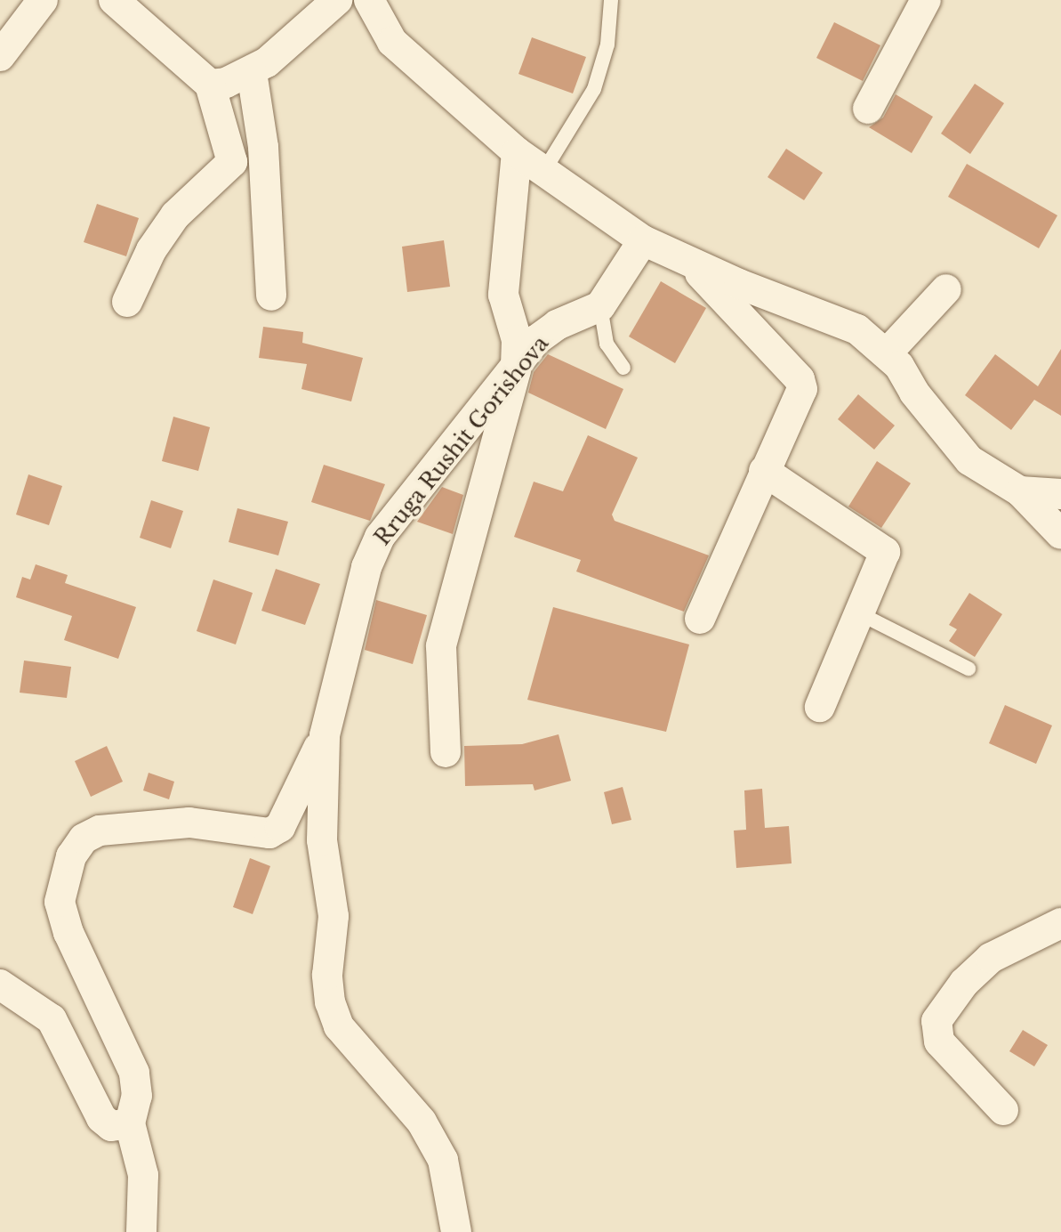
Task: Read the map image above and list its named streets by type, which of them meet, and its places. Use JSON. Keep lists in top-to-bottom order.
{
  "streets": {
    "street": ["Rruga Rushit Gorishova"]
  }
}
